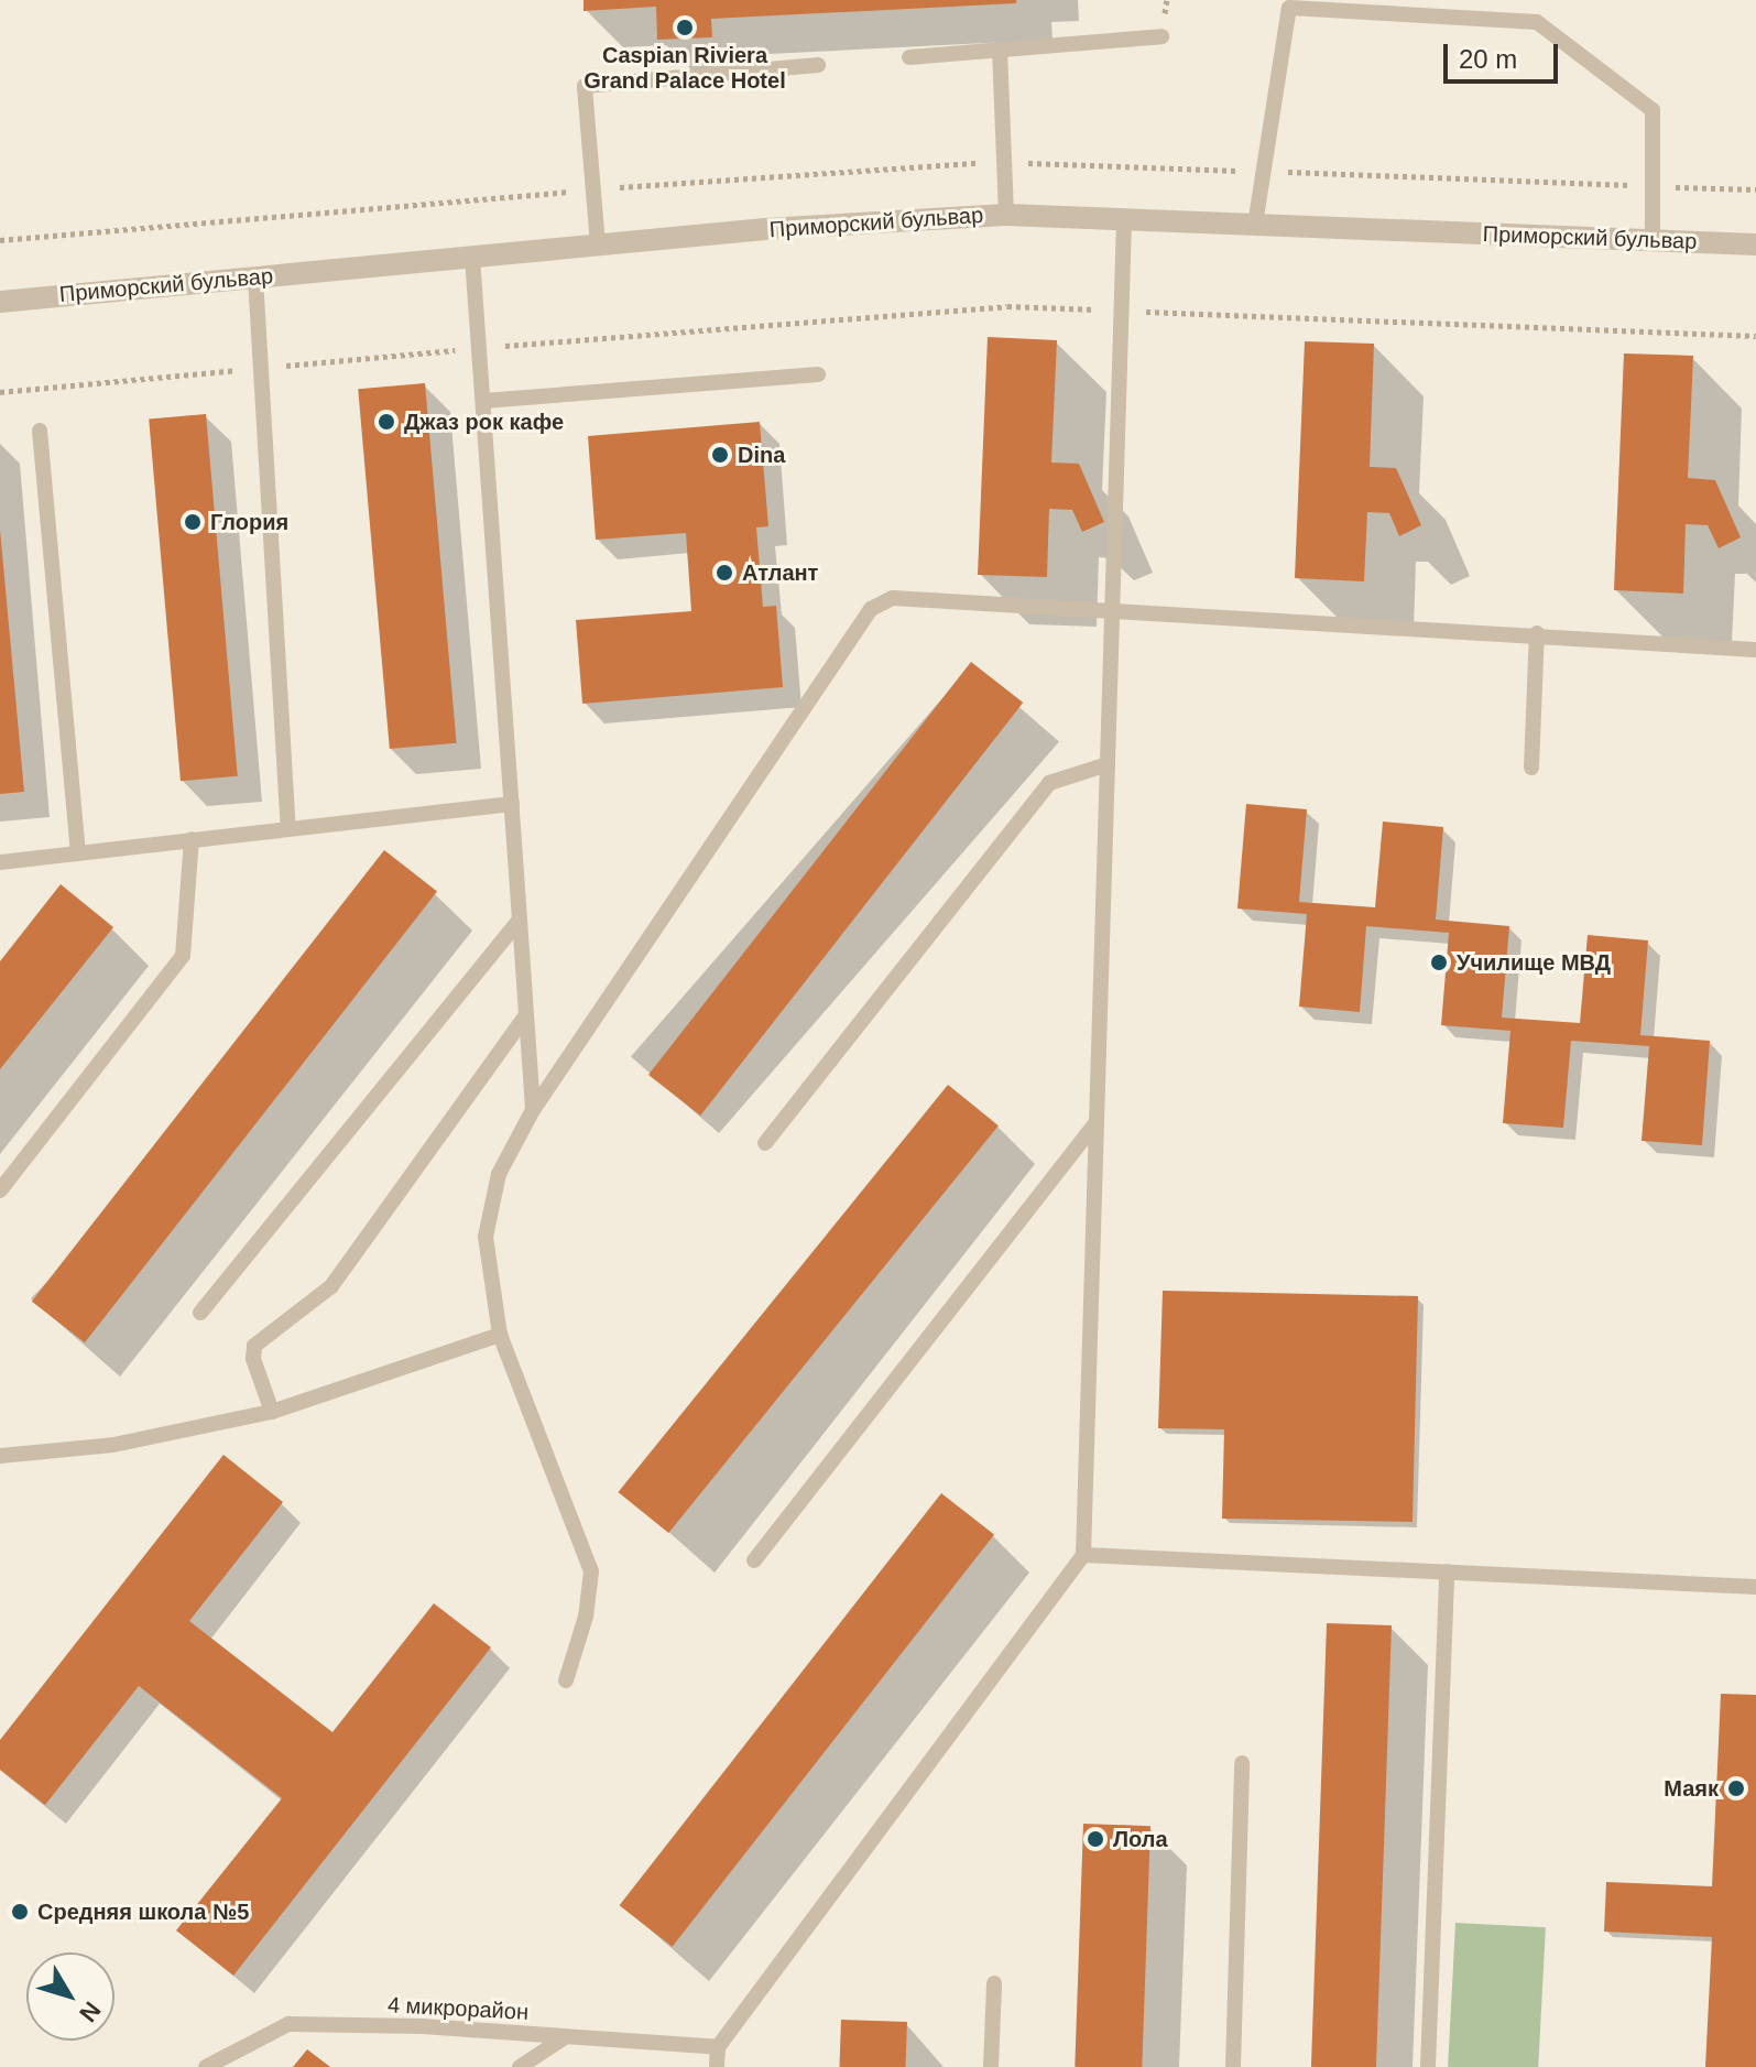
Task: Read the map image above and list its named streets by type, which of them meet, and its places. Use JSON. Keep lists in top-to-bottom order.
{
  "streets": {
    "street": ["Приморский бульвар"],
    "lane": ["4 микрорайон"]
  },
  "places": [
    "Caspian Riviera Grand Palace Hotel",
    "Джаз рок кафе",
    "Dina",
    "Глория",
    "Атлант",
    "Училище МВД",
    "Маяк",
    "Лола",
    "Средняя школа №5"
  ],
  "scale_bar": "20 m",
  "north": "bottom right"
}
